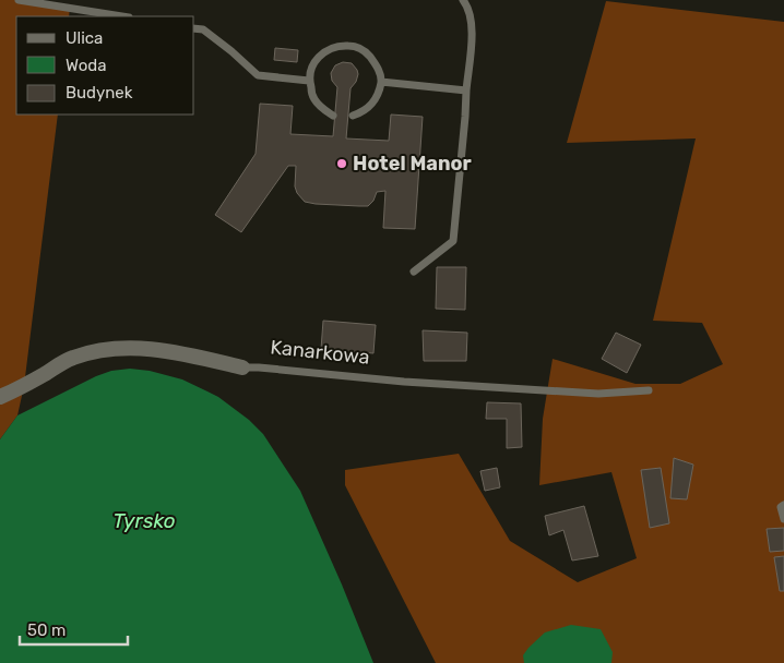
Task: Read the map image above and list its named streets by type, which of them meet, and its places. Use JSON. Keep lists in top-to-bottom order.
{
  "streets": {
    "street": ["Kanarkowa"]
  },
  "water": ["Tyrsko"],
  "places": ["Hotel Manor"],
  "legend": ["Ulica", "Woda", "Budynek"],
  "scale_bar": "50 m"
}
